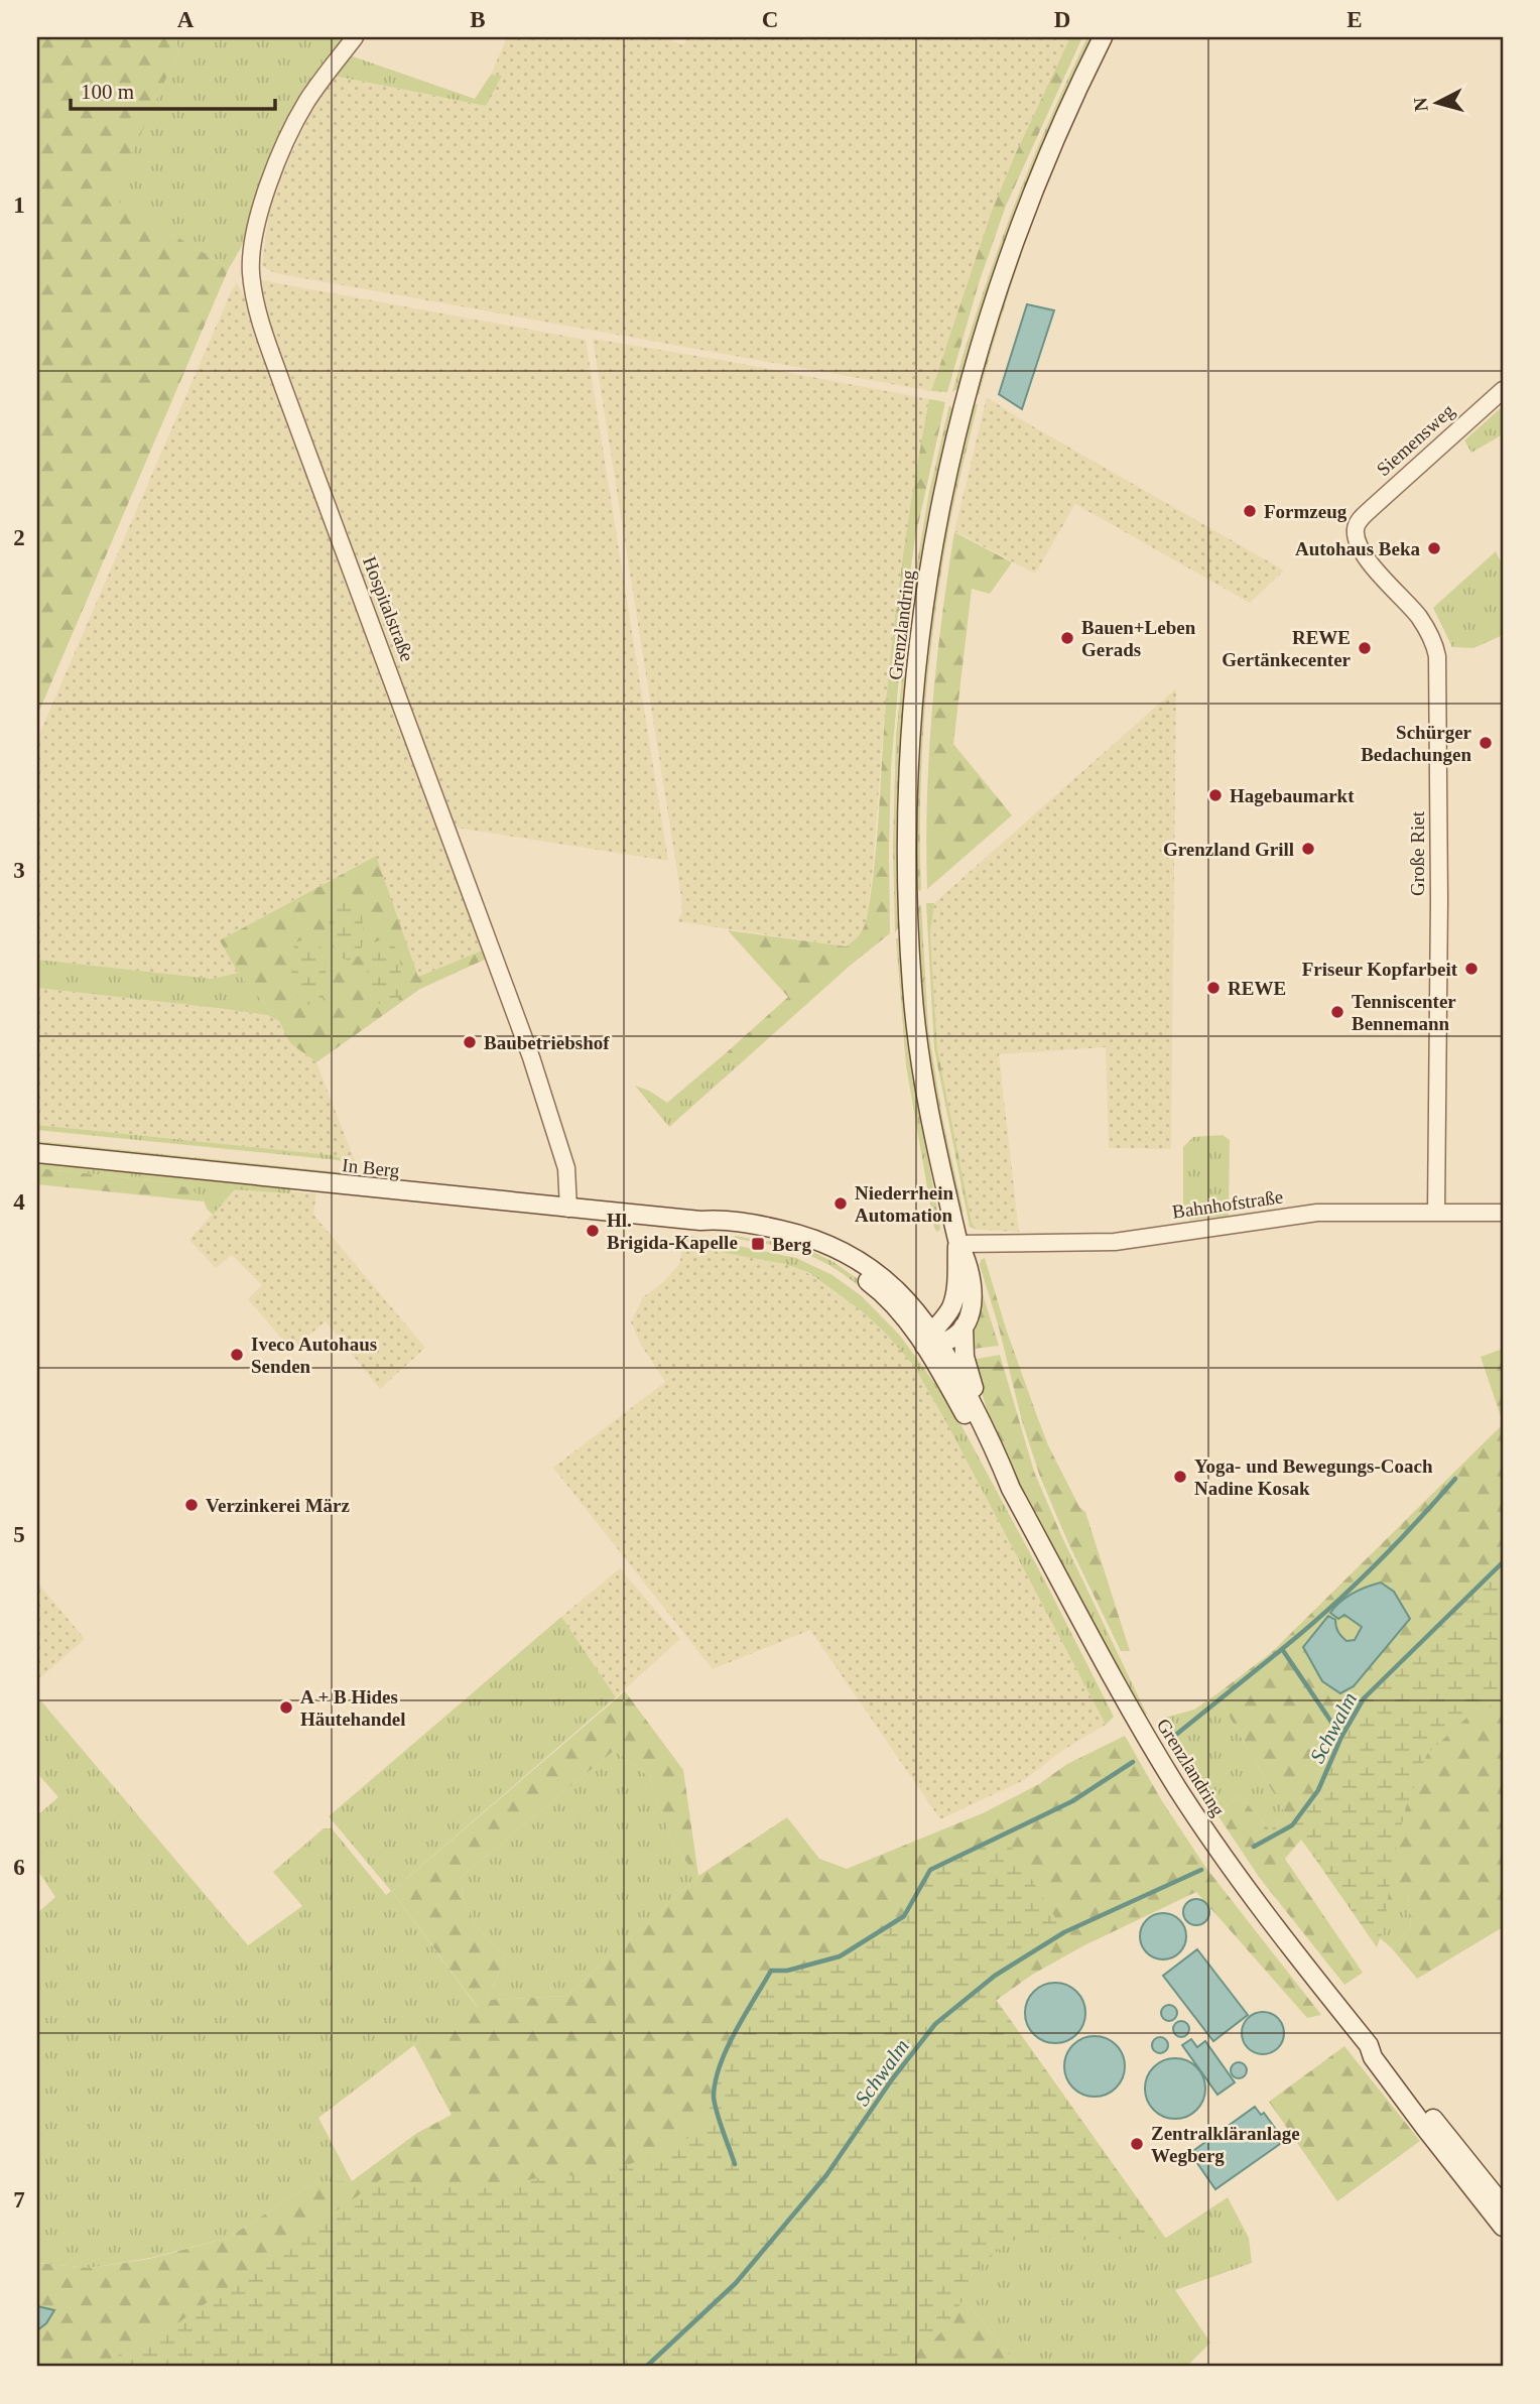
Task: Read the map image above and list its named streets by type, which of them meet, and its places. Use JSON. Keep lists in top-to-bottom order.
{
  "streets": {
    "main road": ["Grenzlandring", "In Berg"],
    "street": [
      "Siemensweg",
      "Hospitalstraße",
      "Große Riet",
      "Bahnhofstraße"
    ]
  },
  "crossings": [
    ["Siemensweg", "Große Riet"],
    ["Hospitalstraße", "In Berg"],
    ["Grenzlandring", "In Berg"],
    ["Grenzlandring", "Bahnhofstraße"],
    ["Große Riet", "Bahnhofstraße"]
  ],
  "water": ["Schwalm"],
  "places": {
    "other": [
      "Formzeug",
      "Autohaus Beka",
      "Bauen+Leben Gerads",
      "REWE Gertänkecenter",
      "Schürger Bedachungen",
      "Hagebaumarkt",
      "Grenzland Grill",
      "Friseur Kopfarbeit",
      "REWE",
      "Tenniscenter Bennemann",
      "Baubetriebshof",
      "Niederrhein Automation",
      "Hl. Brigida-Kapelle",
      "Iveco Autohaus Senden",
      "Yoga- und Bewegungs-Coach Nadine Kosak",
      "Verzinkerei März",
      "A + B Hides Häutehandel",
      "Zentralkläranlage Wegberg"
    ],
    "transit": ["Berg"]
  },
  "scale_bar": "100 m",
  "north": "left",
  "grid": {
    "columns": [
      "A",
      "B",
      "C",
      "D",
      "E"
    ],
    "rows": [
      "1",
      "2",
      "3",
      "4",
      "5",
      "6",
      "7"
    ]
  }
}
